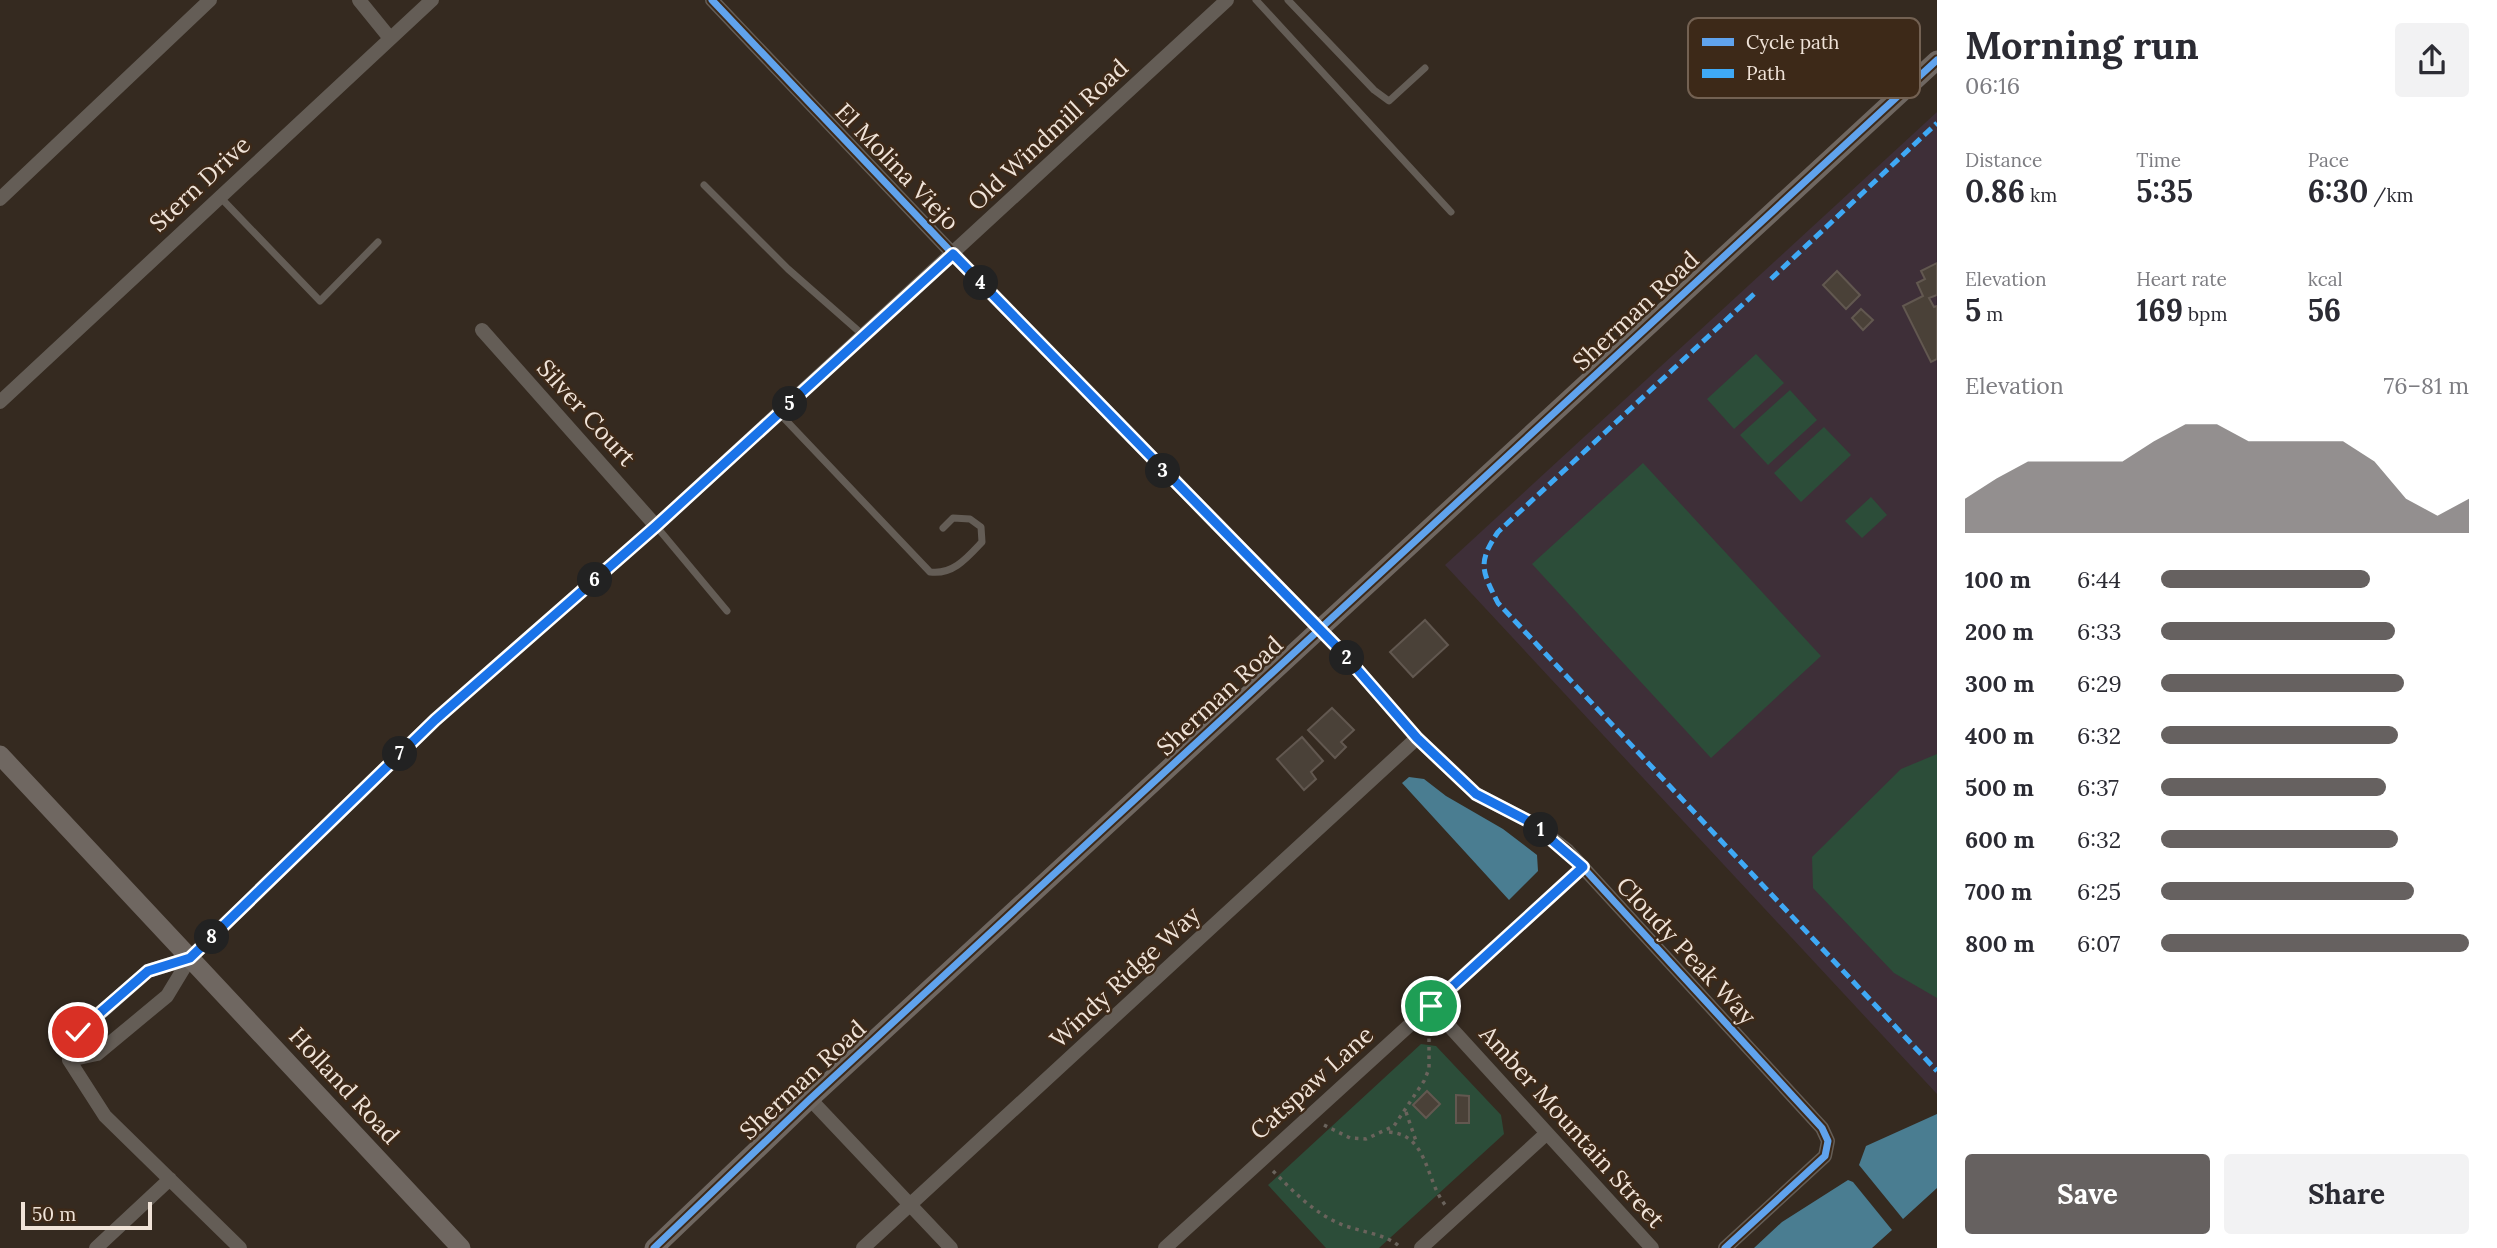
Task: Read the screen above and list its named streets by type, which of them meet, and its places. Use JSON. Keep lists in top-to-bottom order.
{
  "streets": {
    "street": [
      "Old Windmill Road",
      "El Molina Viejo",
      "Stern Drive",
      "Sherman Road",
      "Silver Court",
      "Cloudy Peak Way",
      "Windy Ridge Way",
      "Catspaw Lane",
      "Holland Road",
      "Amber Mountain Street"
    ]
  },
  "crossings": [
    ["Old Windmill Road", "El Molina Viejo"],
    ["Old Windmill Road", "Silver Court"],
    ["Old Windmill Road", "Holland Road"],
    ["El Molina Viejo", "Sherman Road"],
    ["El Molina Viejo", "Cloudy Peak Way"],
    ["Sherman Road", "Cloudy Peak Way"],
    ["Cloudy Peak Way", "Windy Ridge Way"],
    ["Cloudy Peak Way", "Catspaw Lane"],
    ["Catspaw Lane", "Amber Mountain Street"]
  ],
  "legend": ["Cycle path", "Path"],
  "scale_bar": "50 m",
  "page": {
    "heading": ["Morning run", "06:16"],
    "stats": [
      ["Distance", "0.86 km"],
      ["Time", "5:35"],
      ["Pace", "6:30 /km"],
      ["Elevation", "5 m"],
      ["Heart rate", "169 bpm"],
      ["kcal", "56"]
    ],
    "pins": [
      "4",
      "5",
      "3",
      "6",
      "2",
      "7",
      "1",
      "8"
    ],
    "chart": ["Elevation", "76–81 m"],
    "list": [
      {
        "name": "100 m",
        "note": "6:44"
      },
      {
        "name": "200 m",
        "note": "6:33"
      },
      {
        "name": "300 m",
        "note": "6:29"
      },
      {
        "name": "400 m",
        "note": "6:32"
      },
      {
        "name": "500 m",
        "note": "6:37"
      },
      {
        "name": "600 m",
        "note": "6:32"
      },
      {
        "name": "700 m",
        "note": "6:25"
      },
      {
        "name": "800 m",
        "note": "6:07"
      }
    ],
    "buttons": ["Save", "Share"],
    "scale": "50 m"
  }
}
